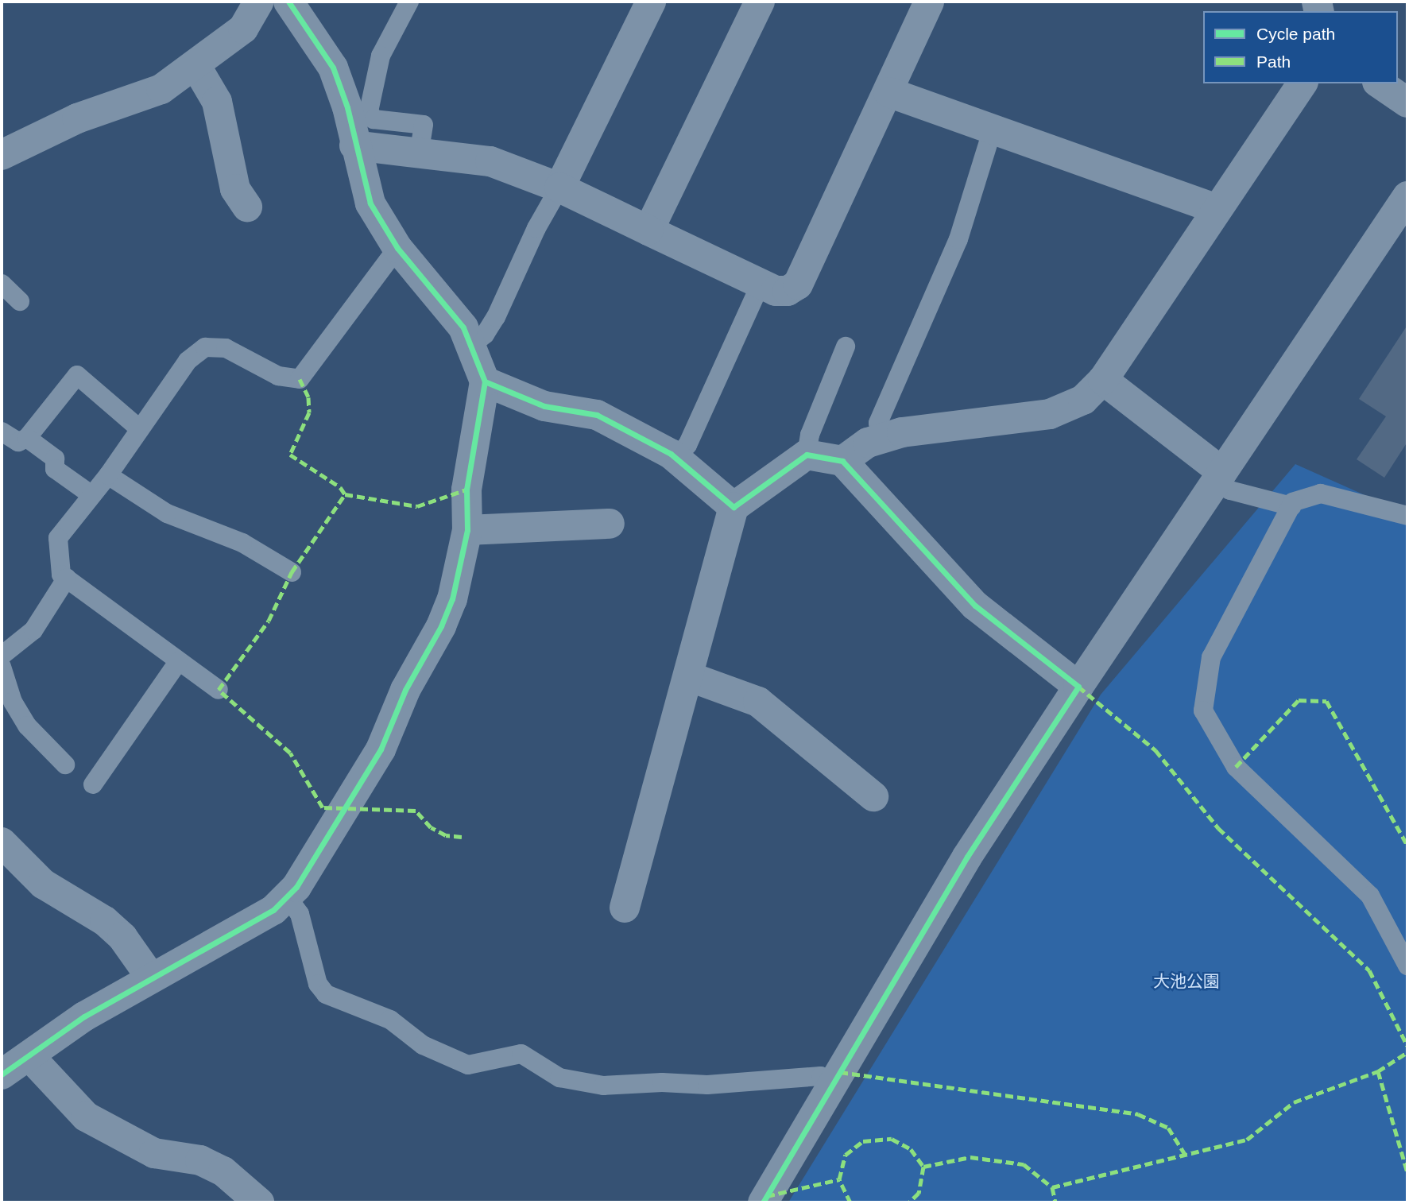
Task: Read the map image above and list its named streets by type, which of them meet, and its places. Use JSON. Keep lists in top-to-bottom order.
{
  "parks": ["大池公園"],
  "legend": ["Cycle path", "Path"]
}
